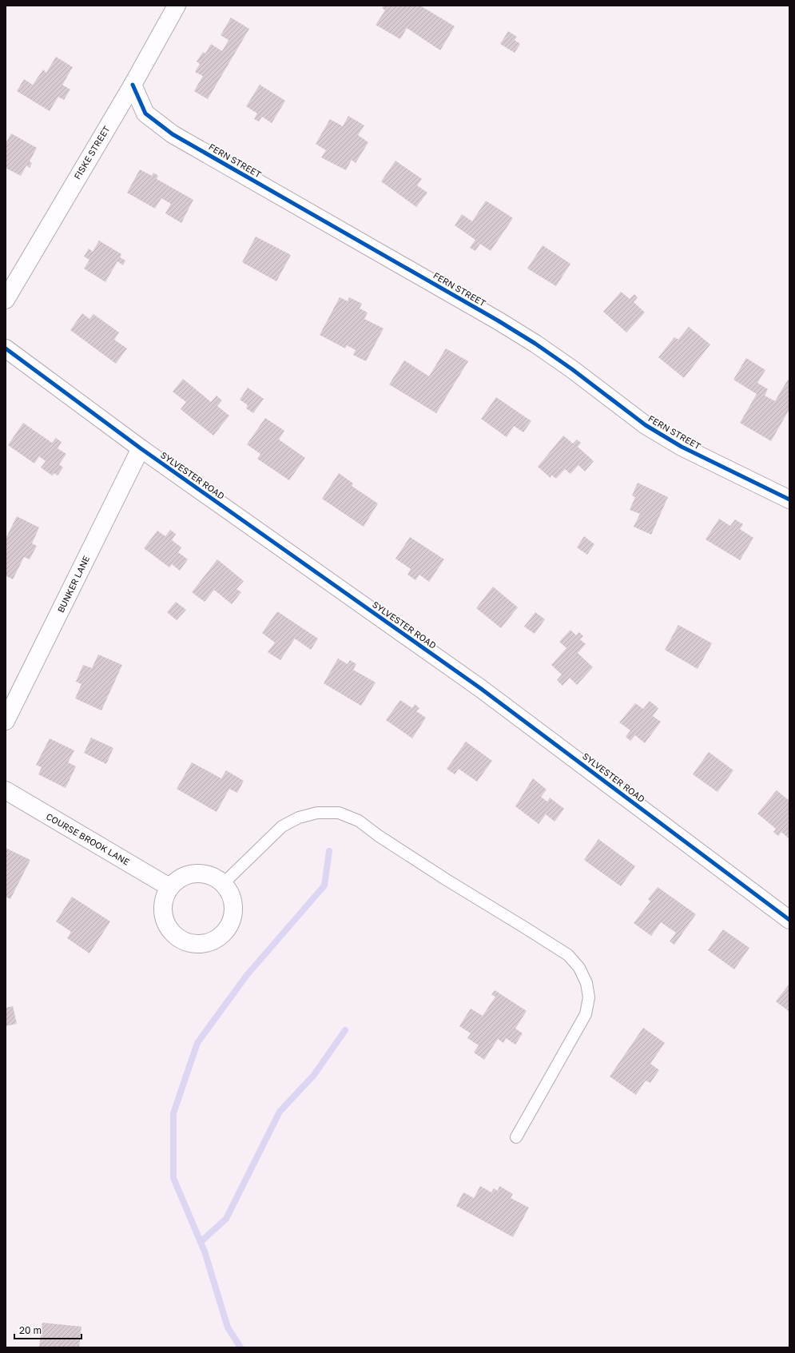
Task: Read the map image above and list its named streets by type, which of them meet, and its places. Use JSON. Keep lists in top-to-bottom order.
{
  "streets": {
    "street": [
      "FISKE STREET",
      "FERN STREET",
      "SYLVESTER ROAD",
      "BUNKER LANE",
      "COURSE BROOK LANE"
    ]
  },
  "crossings": [
    ["FISKE STREET", "FERN STREET"],
    ["SYLVESTER ROAD", "BUNKER LANE"]
  ],
  "scale_bar": "20 m"
}
